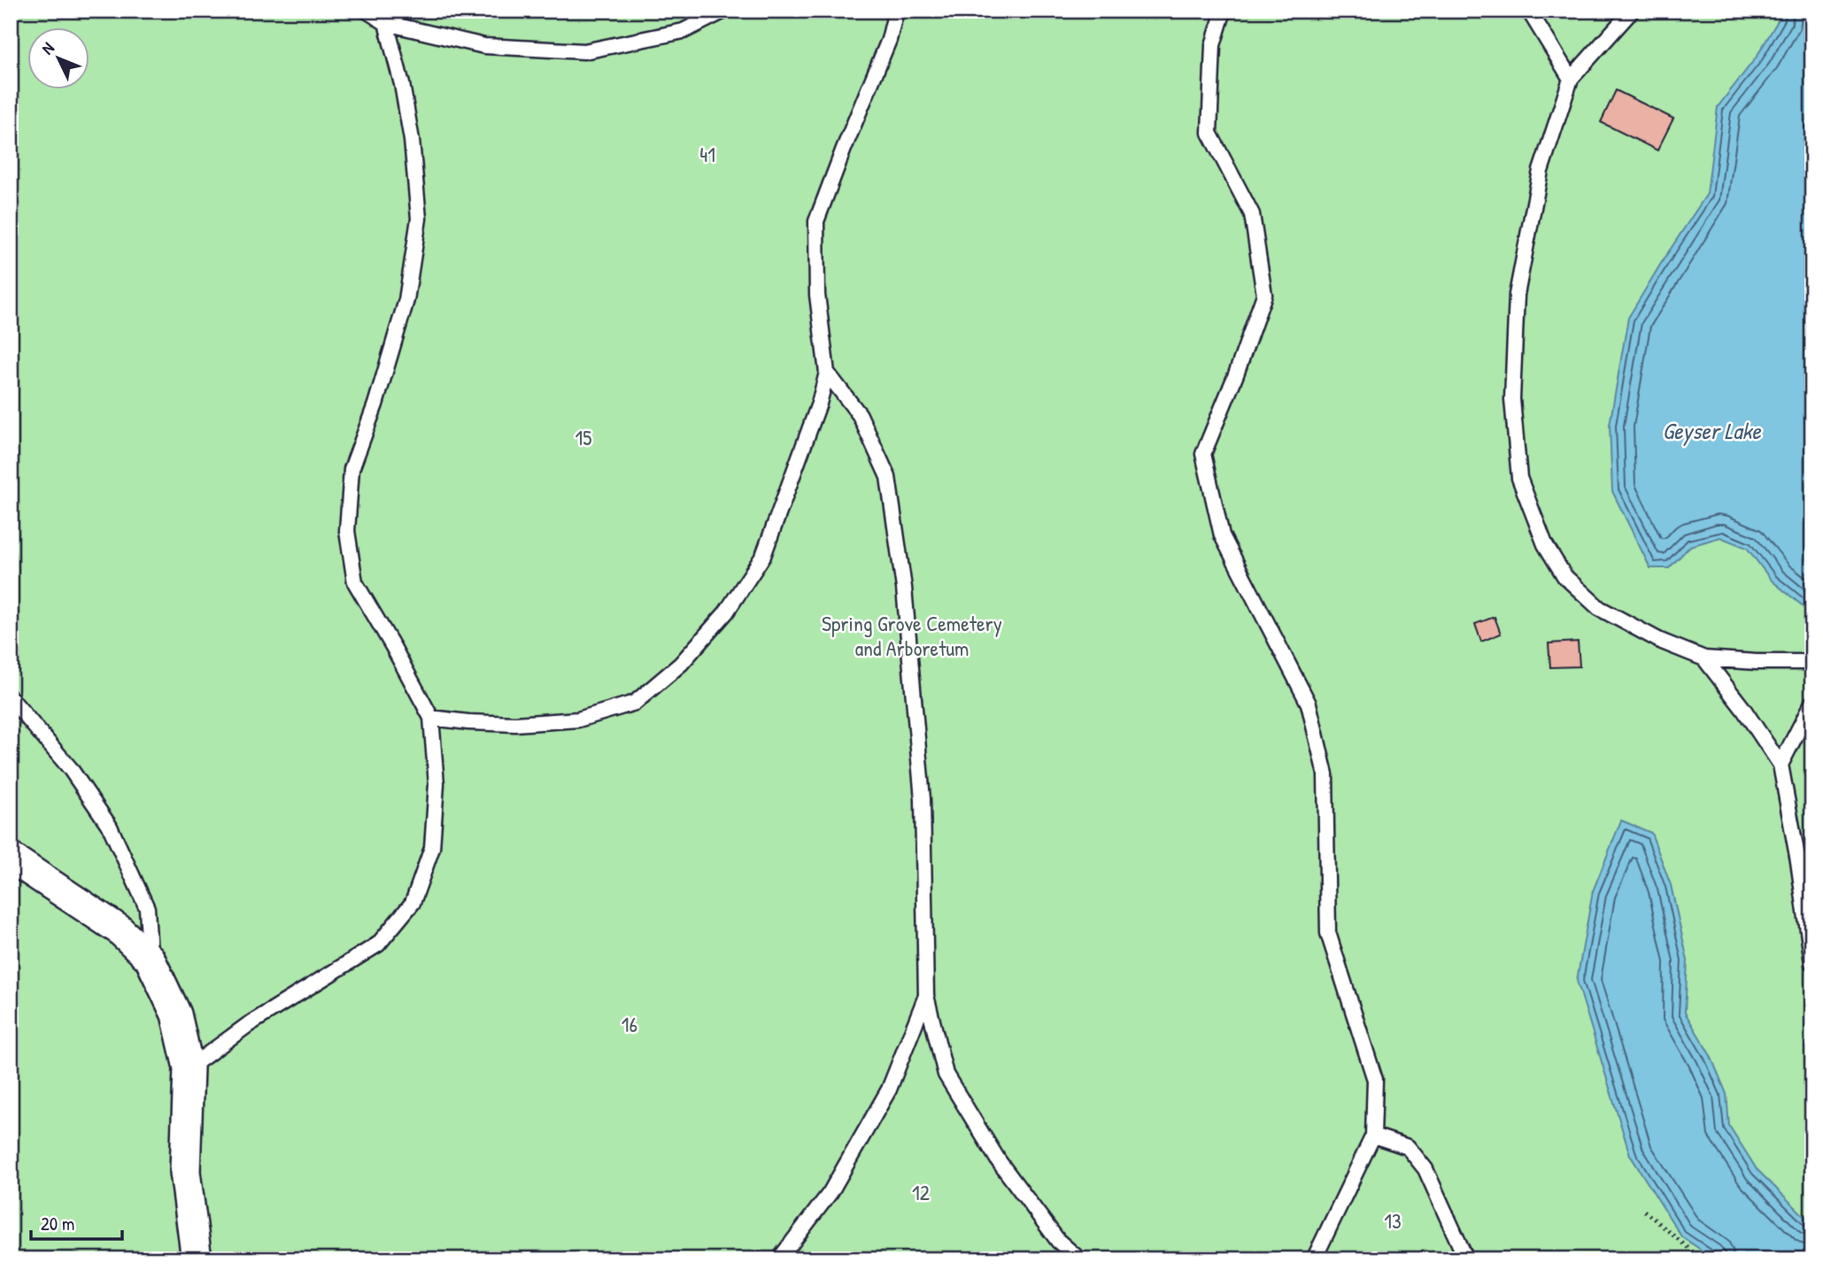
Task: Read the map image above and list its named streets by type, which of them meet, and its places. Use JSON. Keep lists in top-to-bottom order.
{
  "water": ["Geyser Lake"],
  "parks": [
    "41",
    "15",
    "Spring Grove Cemetery and Arboretum",
    "16",
    "12",
    "13"
  ],
  "scale_bar": "20 m",
  "north": "top left"
}
